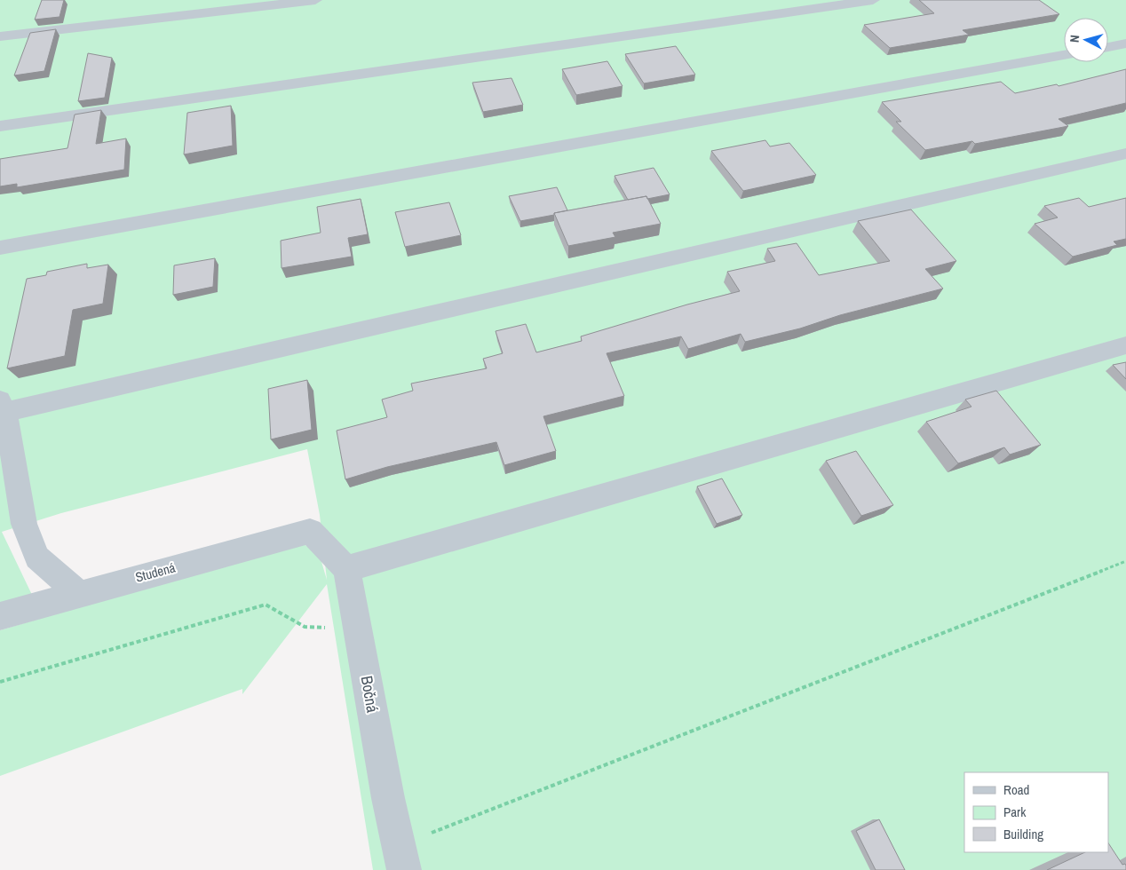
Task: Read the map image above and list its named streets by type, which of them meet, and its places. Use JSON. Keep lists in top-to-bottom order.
{
  "streets": {
    "street": ["Studená", "Bočná"]
  },
  "crossings": [
    ["Studená", "Bočná"]
  ],
  "legend": ["Road", "Park", "Building"],
  "north": "left"
}
